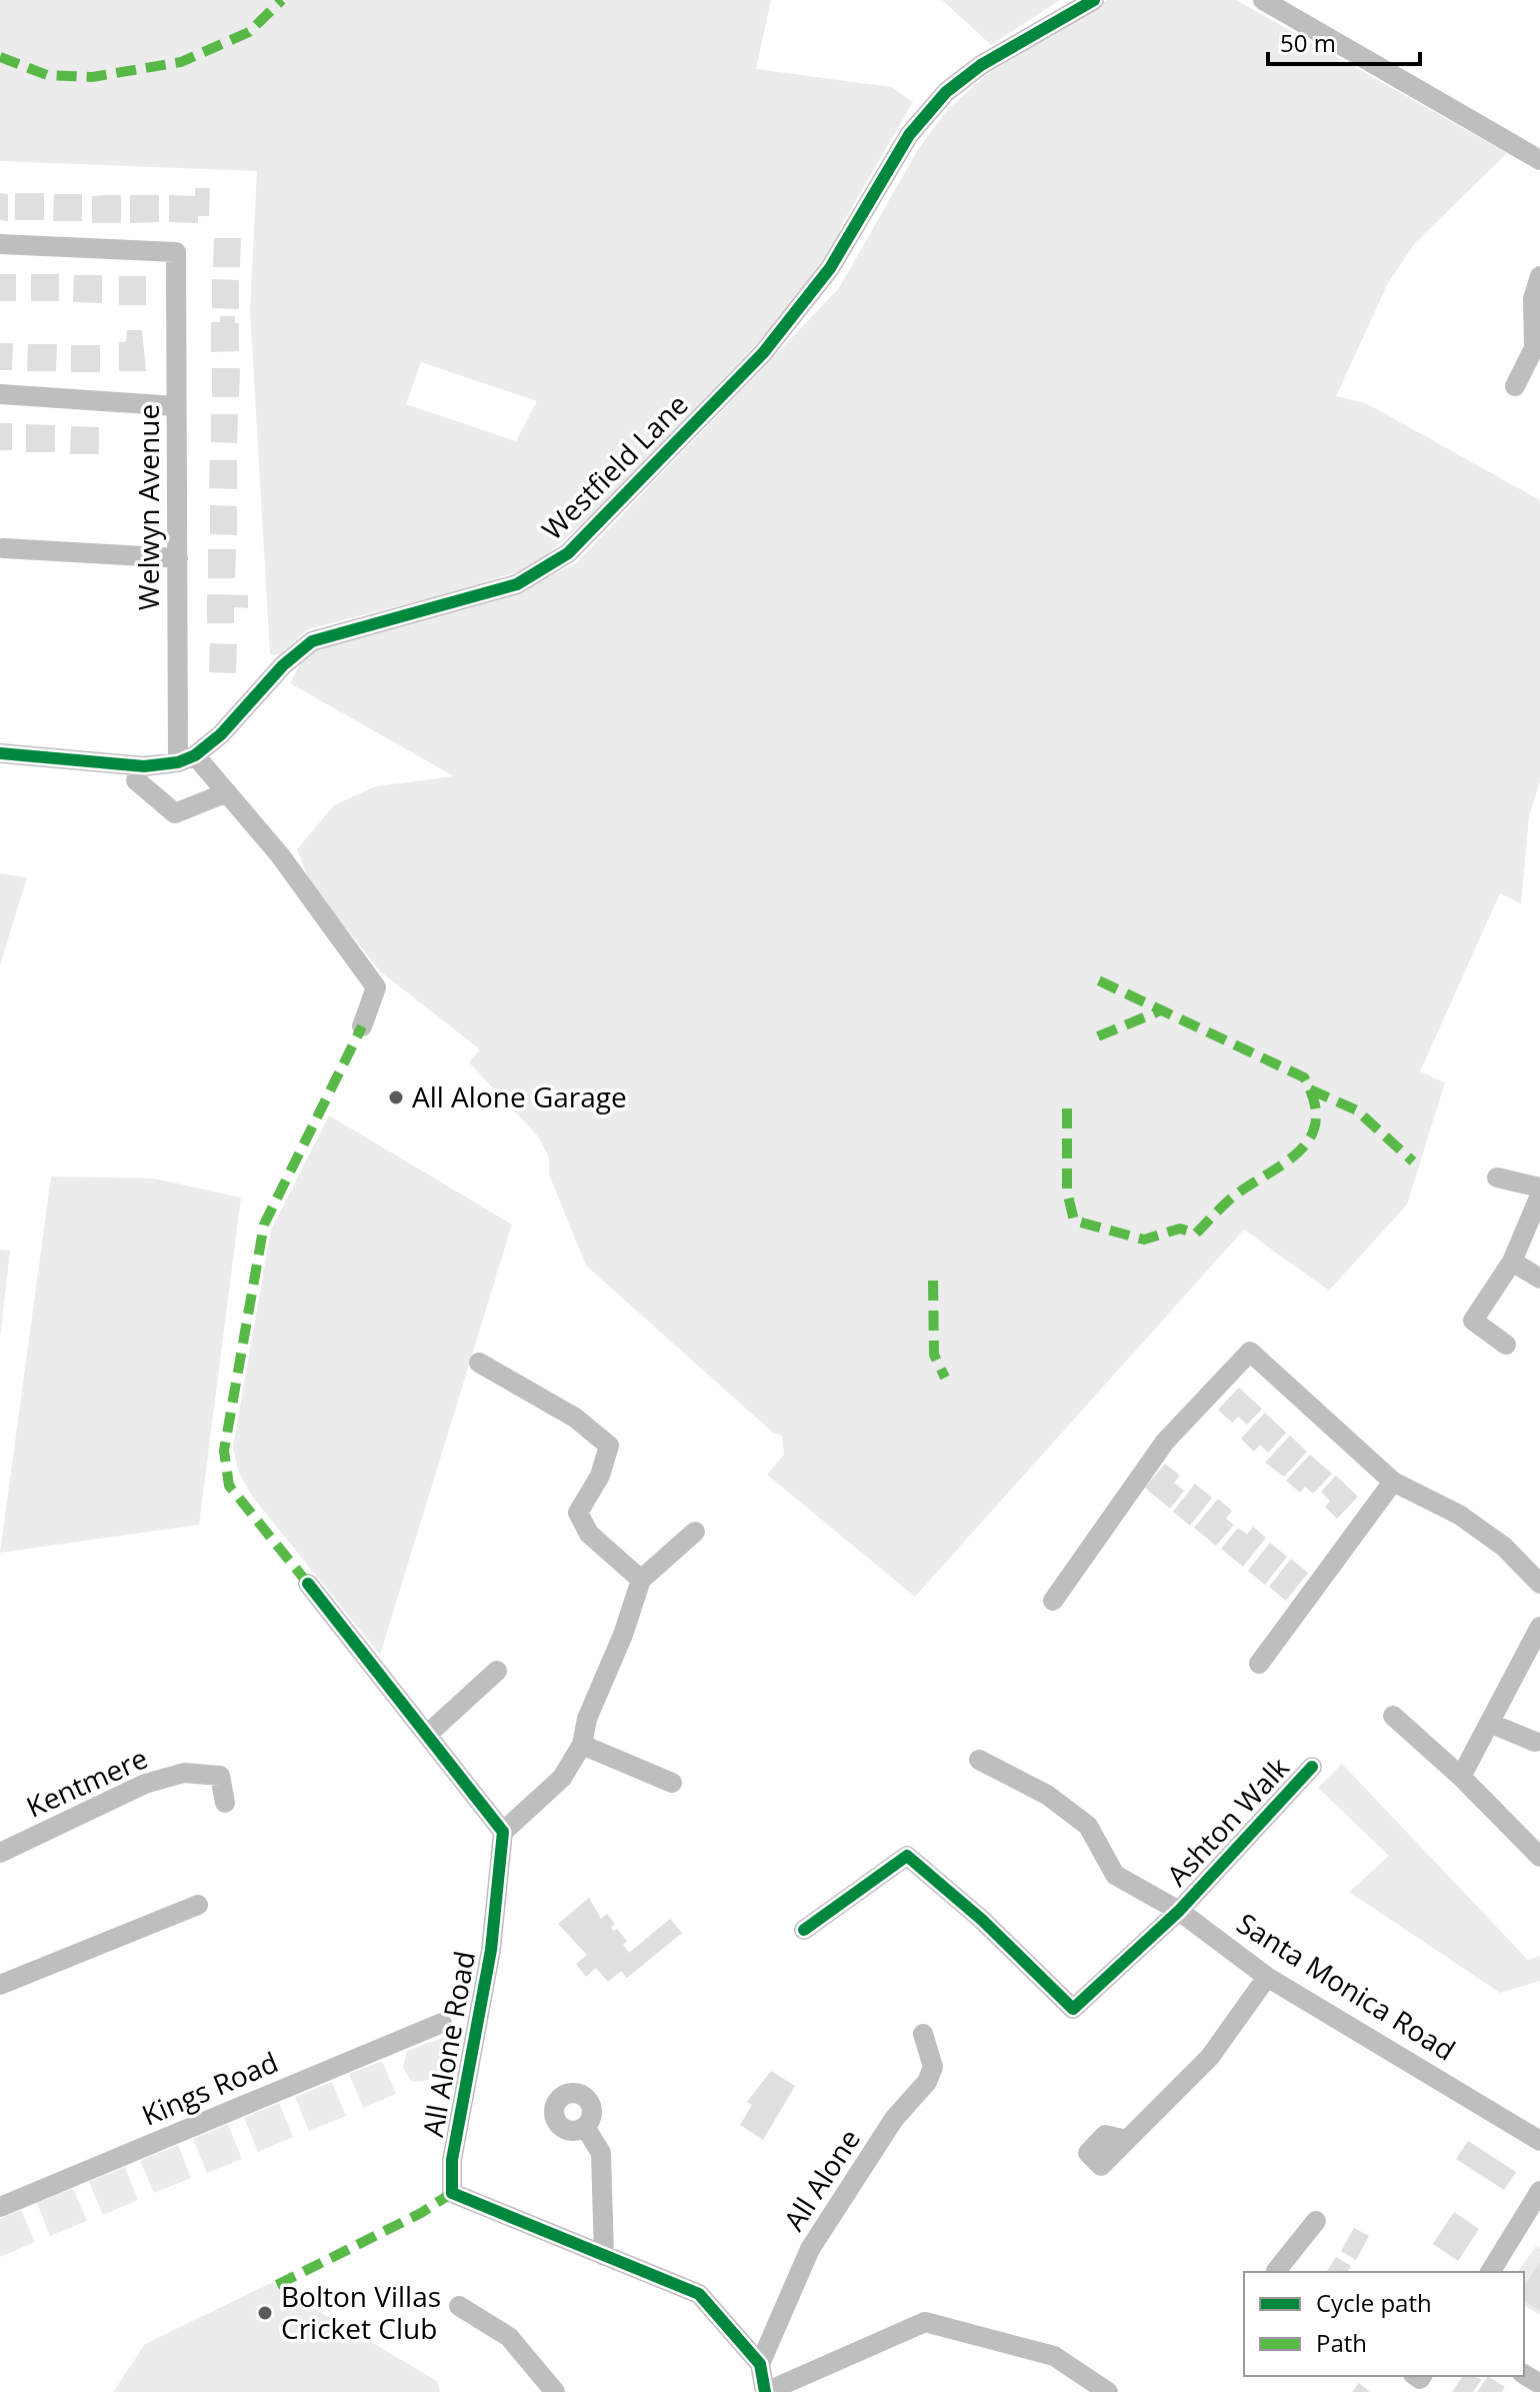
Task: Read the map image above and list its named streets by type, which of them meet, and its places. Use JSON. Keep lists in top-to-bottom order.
{
  "streets": {
    "street": [
      "Westfield Lane",
      "Welwyn Avenue",
      "Kentmere",
      "Ashton Walk",
      "Santa Monica Road",
      "All Alone Road",
      "Kings Road",
      "All Alone"
    ]
  },
  "crossings": [
    ["Westfield Lane", "Welwyn Avenue"],
    ["Ashton Walk", "Santa Monica Road"],
    ["All Alone Road", "All Alone"]
  ],
  "places": ["All Alone Garage", "Bolton Villas Cricket Club"],
  "legend": ["Cycle path", "Path"],
  "scale_bar": "50 m"
}
